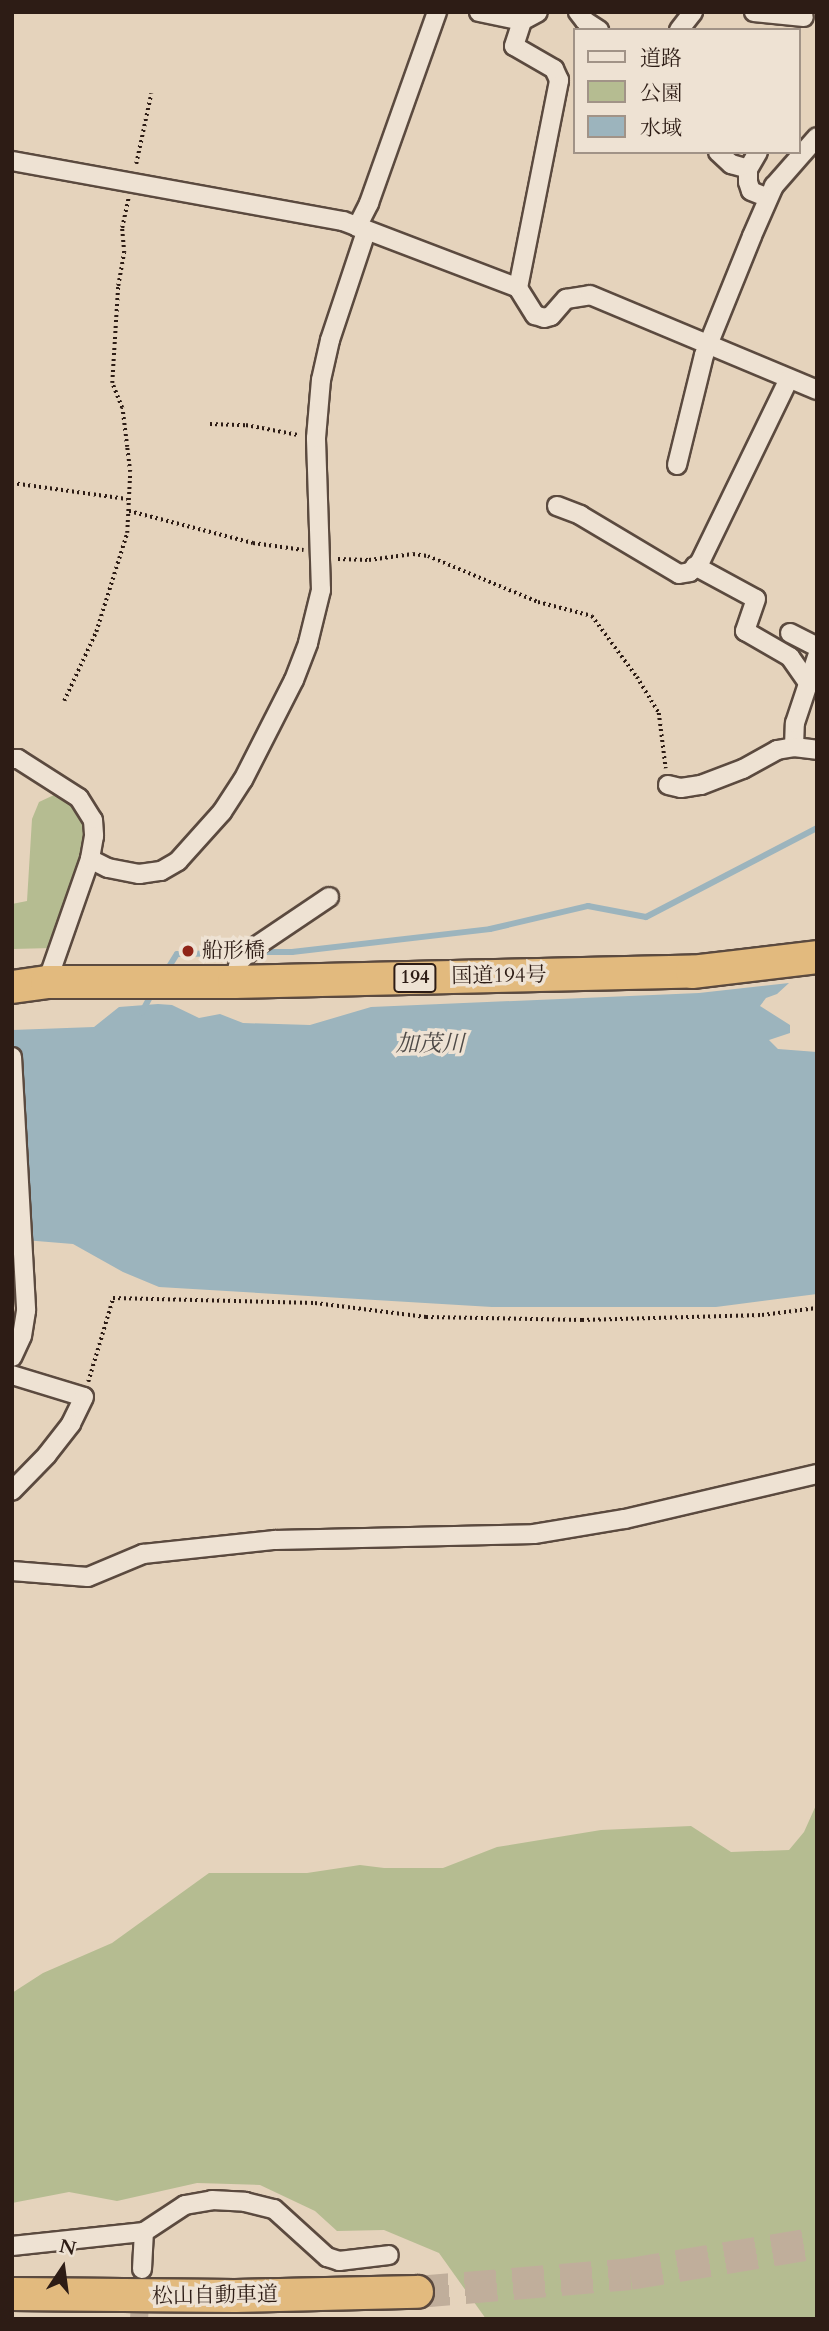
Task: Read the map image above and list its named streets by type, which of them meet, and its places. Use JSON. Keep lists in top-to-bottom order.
{
  "streets": {
    "highway": ["国道194号", "194", "松山自動車道"]
  },
  "water": ["加茂川"],
  "places": ["船形橋"],
  "legend": ["道路", "公園", "水域"],
  "north": "top"
}
